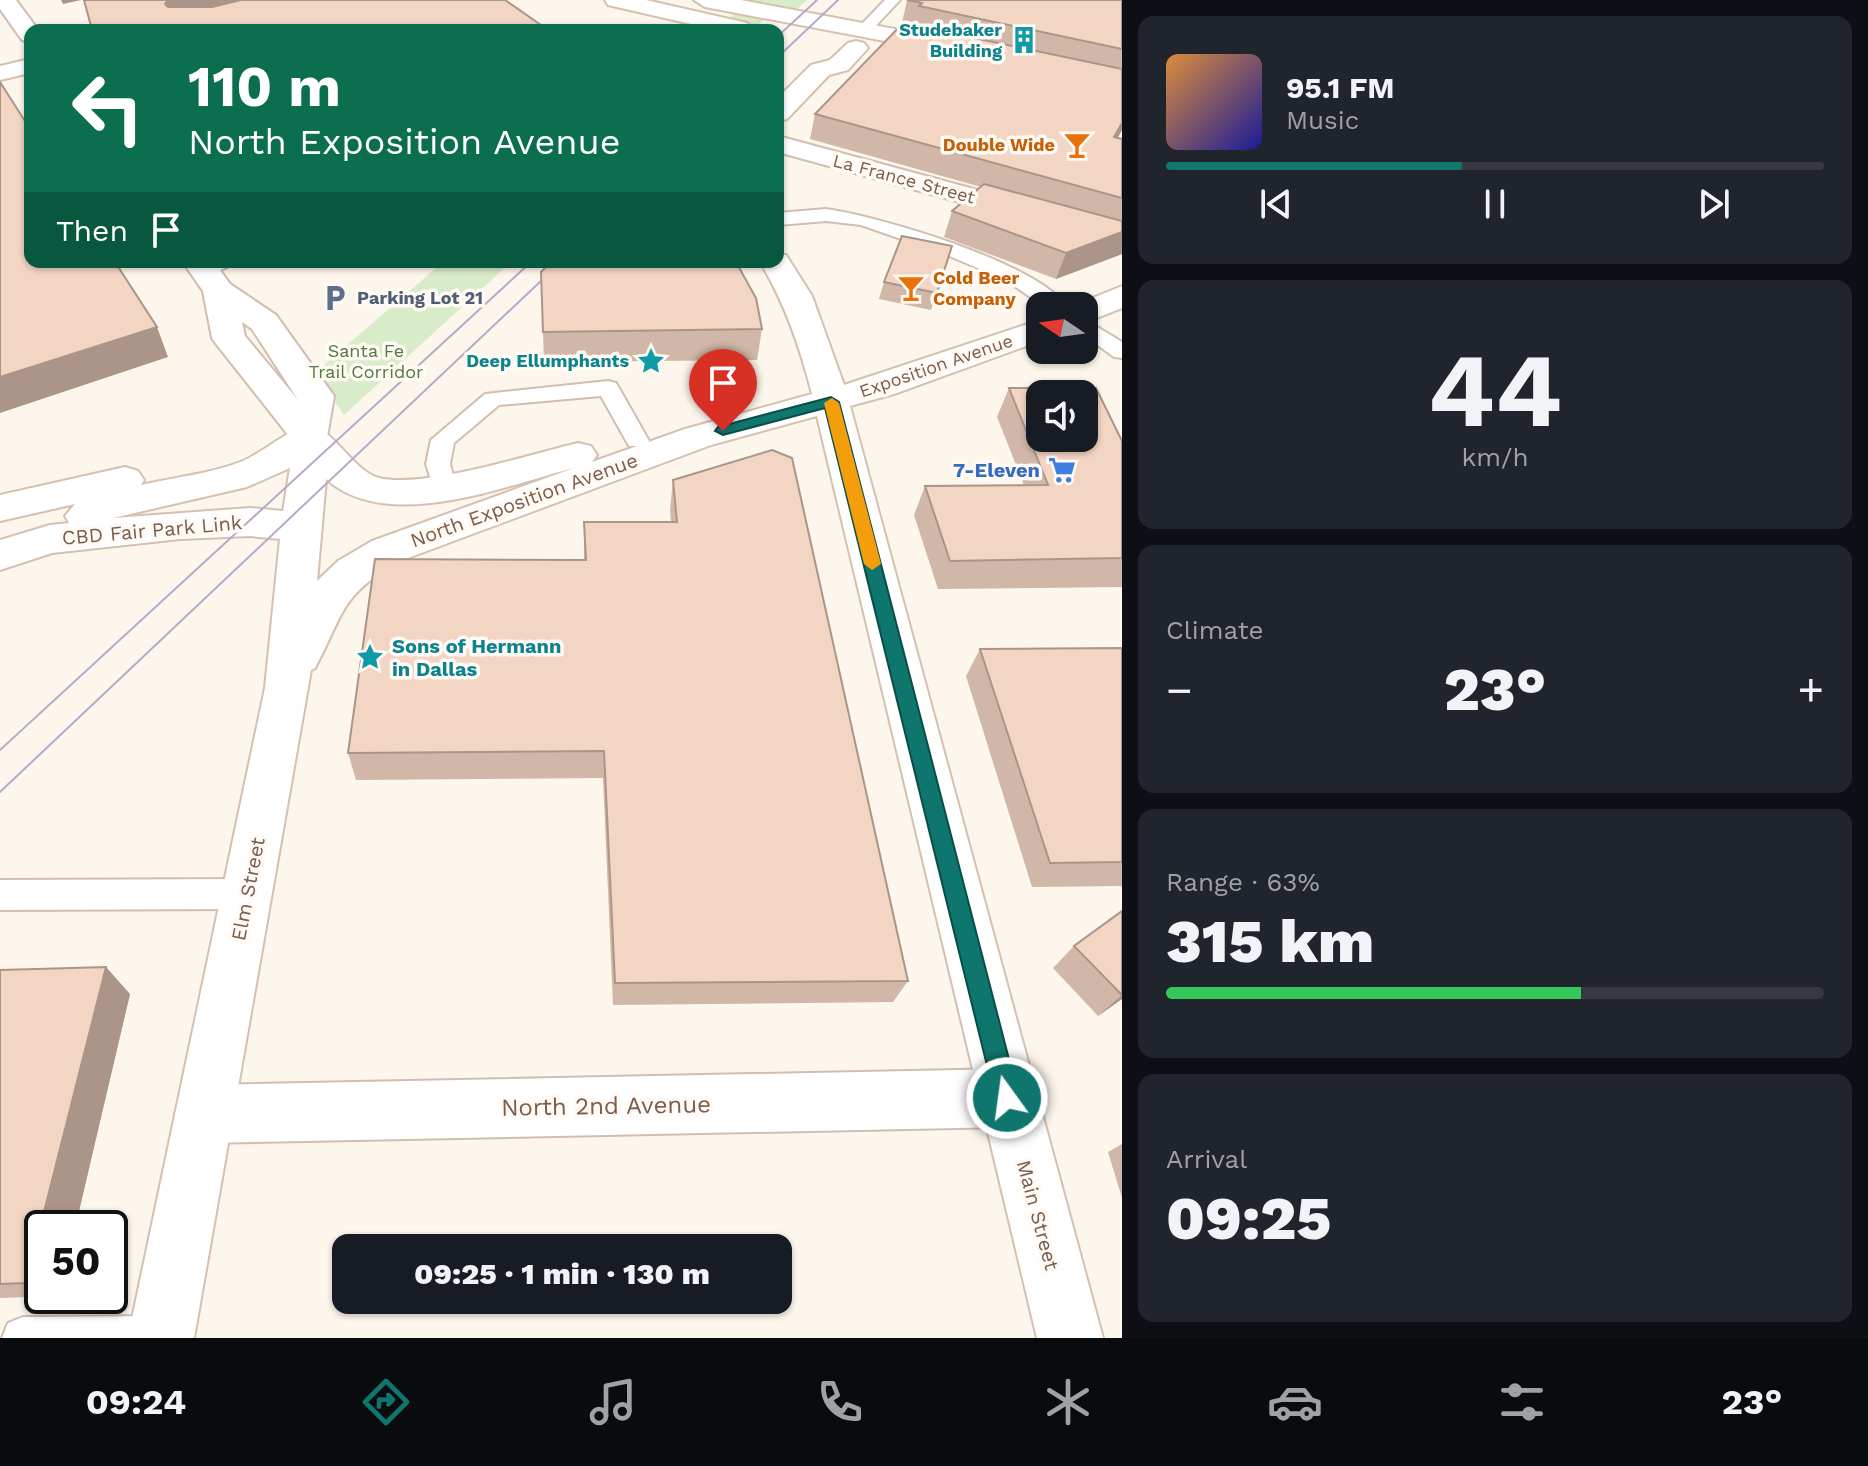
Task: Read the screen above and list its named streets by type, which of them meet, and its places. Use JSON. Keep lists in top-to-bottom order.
{
  "streets": {
    "main road": [
      "La France Street",
      "Exposition Avenue",
      "North Exposition Avenue",
      "CBD Fair Park Link",
      "Elm Street",
      "North 2nd Avenue",
      "Main Street"
    ]
  },
  "crossings": [
    ["Exposition Avenue", "North Exposition Avenue"],
    ["Exposition Avenue", "Main Street"],
    ["North Exposition Avenue", "Elm Street"],
    ["North Exposition Avenue", "Main Street"],
    ["CBD Fair Park Link", "Elm Street"],
    ["Elm Street", "North 2nd Avenue"],
    ["North 2nd Avenue", "Main Street"]
  ],
  "parks": ["Santa Fe Trail Corridor"],
  "places": {
    "building": ["Studebaker Building"],
    "bar": ["Double Wide", "Cold Beer Company"],
    "parking": ["Parking Lot 21"],
    "place": ["Deep Ellumphants", "Sons of Hermann in Dallas"],
    "supermarket": ["7-Eleven"]
  },
  "north": "left",
  "page": {
    "turn": ["110 m", "North Exposition Avenue"],
    "song": ["95.1 FM", "Music"],
    "then": "Then",
    "tile": [
      ["44", "km/h"],
      "Climate",
      ["Range · 63%", "315 km"],
      ["Arrival", "09:25"]
    ],
    "heat": ["−", "23°", "+"],
    "limit": "50",
    "trip": "09:25 · 1 min · 130 m",
    "tabs": ["09:24", "23°"]
  }
}
